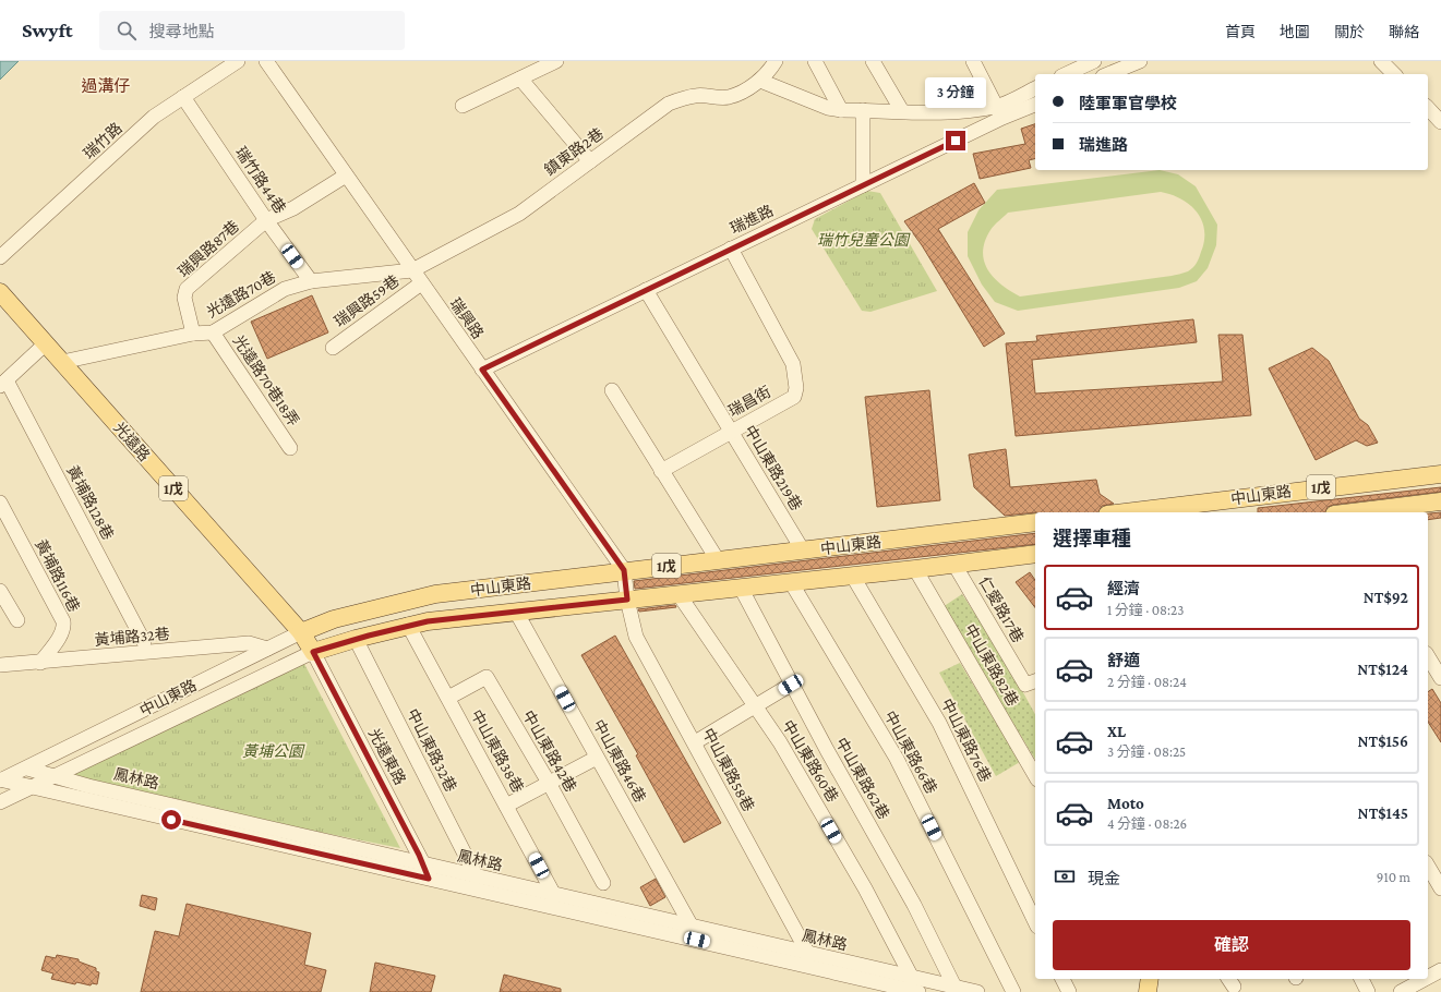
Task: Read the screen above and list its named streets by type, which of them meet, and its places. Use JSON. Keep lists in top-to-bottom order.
{
  "streets": {
    "main road": ["光遠路", "1戊", "中山東路"],
    "street": [
      "瑞竹路",
      "鎮東路2巷",
      "瑞竹路44巷",
      "瑞進路",
      "瑞興路87巷",
      "光遠路70巷",
      "瑞興路59巷",
      "瑞興路",
      "光遠路70巷18弄",
      "瑞昌街",
      "中山東路219巷",
      "黃埔路128巷",
      "黃埔路116巷",
      "仁愛路17巷",
      "黃埔路32巷",
      "中山東路82巷",
      "中山東路76巷",
      "中山東路32巷",
      "中山東路38巷",
      "中山東路42巷",
      "中山東路66巷",
      "光遠東路",
      "中山東路46巷",
      "中山東路60巷",
      "中山東路58巷",
      "鳳林路",
      "中山東路62巷"
    ]
  },
  "crossings": [
    ["瑞竹路", "瑞竹路44巷"],
    ["鎮東路2巷", "光遠路70巷"],
    ["鎮東路2巷", "瑞興路"],
    ["瑞竹路44巷", "瑞興路87巷"],
    ["瑞竹路44巷", "光遠路70巷"],
    ["瑞進路", "瑞興路"],
    ["瑞進路", "瑞昌街"],
    ["瑞進路", "中山東路219巷"],
    ["瑞興路87巷", "光遠路70巷"],
    ["光遠路70巷", "瑞興路"],
    ["光遠路70巷", "光遠路70巷18弄"],
    ["光遠路70巷", "光遠路"],
    ["瑞興路59巷", "瑞興路"],
    ["瑞興路", "中山東路"],
    ["瑞興路", "中山東路58巷"],
    ["瑞昌街", "中山東路219巷"],
    ["光遠路", "中山東路"],
    ["光遠路", "光遠東路"],
    ["中山東路219巷", "中山東路"],
    ["中山東路", "仁愛路17巷"],
    ["中山東路", "黃埔路32巷"],
    ["中山東路", "中山東路82巷"],
    ["中山東路", "中山東路76巷"],
    ["中山東路", "中山東路32巷"],
    ["中山東路", "中山東路38巷"],
    ["中山東路", "中山東路66巷"],
    ["中山東路", "光遠東路"],
    ["中山東路", "中山東路46巷"],
    ["中山東路", "中山東路60巷"],
    ["中山東路", "中山東路58巷"],
    ["中山東路", "鳳林路"],
    ["中山東路", "中山東路62巷"],
    ["黃埔路116巷", "黃埔路32巷"],
    ["中山東路32巷", "鳳林路"],
    ["中山東路38巷", "中山東路42巷"],
    ["中山東路38巷", "鳳林路"],
    ["光遠東路", "鳳林路"],
    ["中山東路46巷", "鳳林路"],
    ["中山東路60巷", "鳳林路"],
    ["中山東路58巷", "鳳林路"],
    ["鳳林路", "中山東路62巷"]
  ],
  "districts": ["過溝仔"],
  "parks": ["瑞竹兒童公園", "黃埔公園"],
  "page": {
    "header": "Swyft",
    "search": "搜尋地點",
    "nav": [
      "首頁",
      "地圖",
      "關於",
      "聯絡"
    ],
    "banner": ["陸軍軍官學校", "瑞進路"],
    "bubble": "3 分鐘",
    "heading": "選擇車種",
    "list": [
      {
        "name": "經濟",
        "note": "1 分鐘 · 08:23",
        "value": "NT$92"
      },
      {
        "name": "舒適",
        "note": "2 分鐘 · 08:24",
        "value": "NT$124"
      },
      {
        "name": "XL",
        "note": "3 分鐘 · 08:25",
        "value": "NT$156"
      },
      {
        "name": "Moto",
        "note": "4 分鐘 · 08:26",
        "value": "NT$145"
      }
    ],
    "pay": ["現金", "910 m"],
    "buttons": "確認"
  }
}
